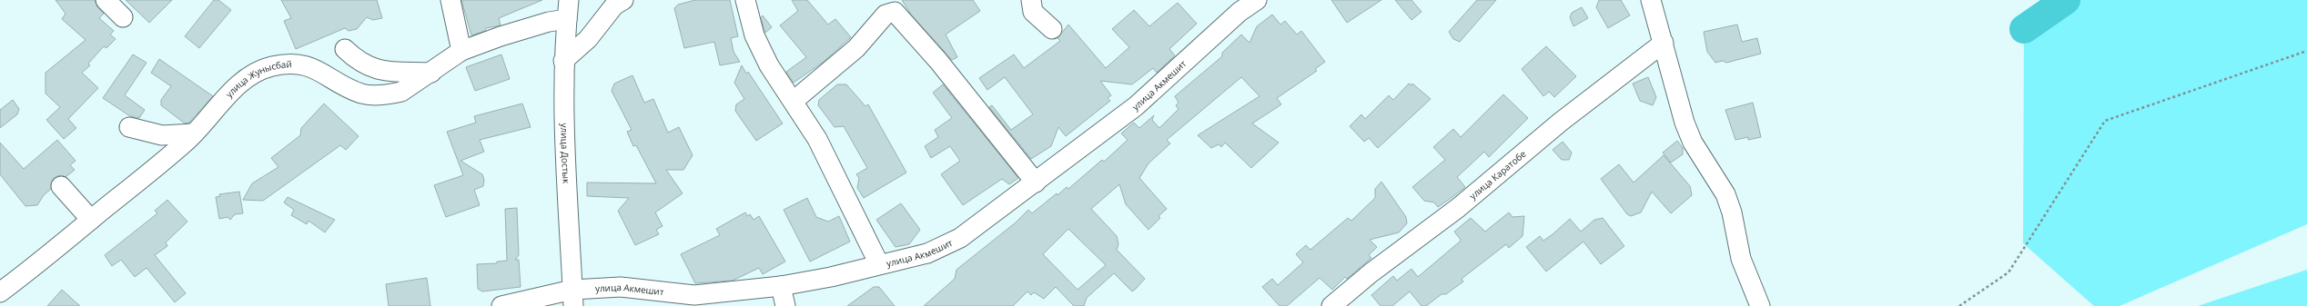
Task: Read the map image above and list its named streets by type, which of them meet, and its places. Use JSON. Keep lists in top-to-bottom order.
{
  "streets": {
    "street": [
      "улица Жунысбай",
      "улица Акмешит",
      "улица Достык",
      "улица Каратобе"
    ]
  },
  "crossings": [
    ["улица Жунысбай", "улица Достык"],
    ["улица Акмешит", "улица Достык"]
  ]
}
